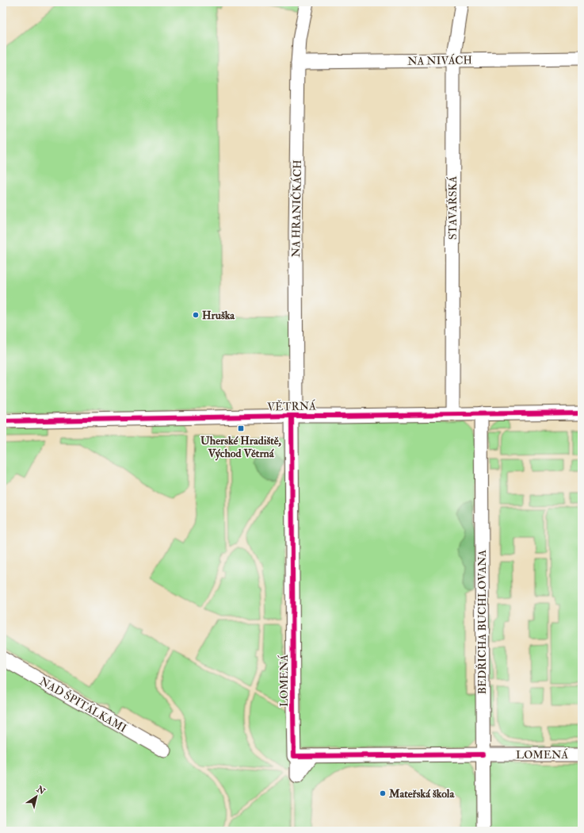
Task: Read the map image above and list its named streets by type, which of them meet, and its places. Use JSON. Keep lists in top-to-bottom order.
{
  "streets": {
    "street": [
      "NA NIVÁCH",
      "STAVAŘSKÁ",
      "NA HRANIČKÁCH",
      "VĚTRNÁ",
      "BEDŘICHA BUCHLOVANA",
      "LOMENÁ",
      "NAD ŠPITÁLKAMI"
    ]
  },
  "crossings": [
    ["NA NIVÁCH", "STAVAŘSKÁ"],
    ["NA NIVÁCH", "NA HRANIČKÁCH"],
    ["STAVAŘSKÁ", "VĚTRNÁ"],
    ["NA HRANIČKÁCH", "VĚTRNÁ"],
    ["NA HRANIČKÁCH", "LOMENÁ"],
    ["VĚTRNÁ", "BEDŘICHA BUCHLOVANA"],
    ["VĚTRNÁ", "LOMENÁ"],
    ["BEDŘICHA BUCHLOVANA", "LOMENÁ"]
  ],
  "places": {
    "other": ["Hruška", "Mateřská škola"],
    "transit": ["Uherské Hradiště, Východ Větrná"]
  },
  "north": "top right"
}
